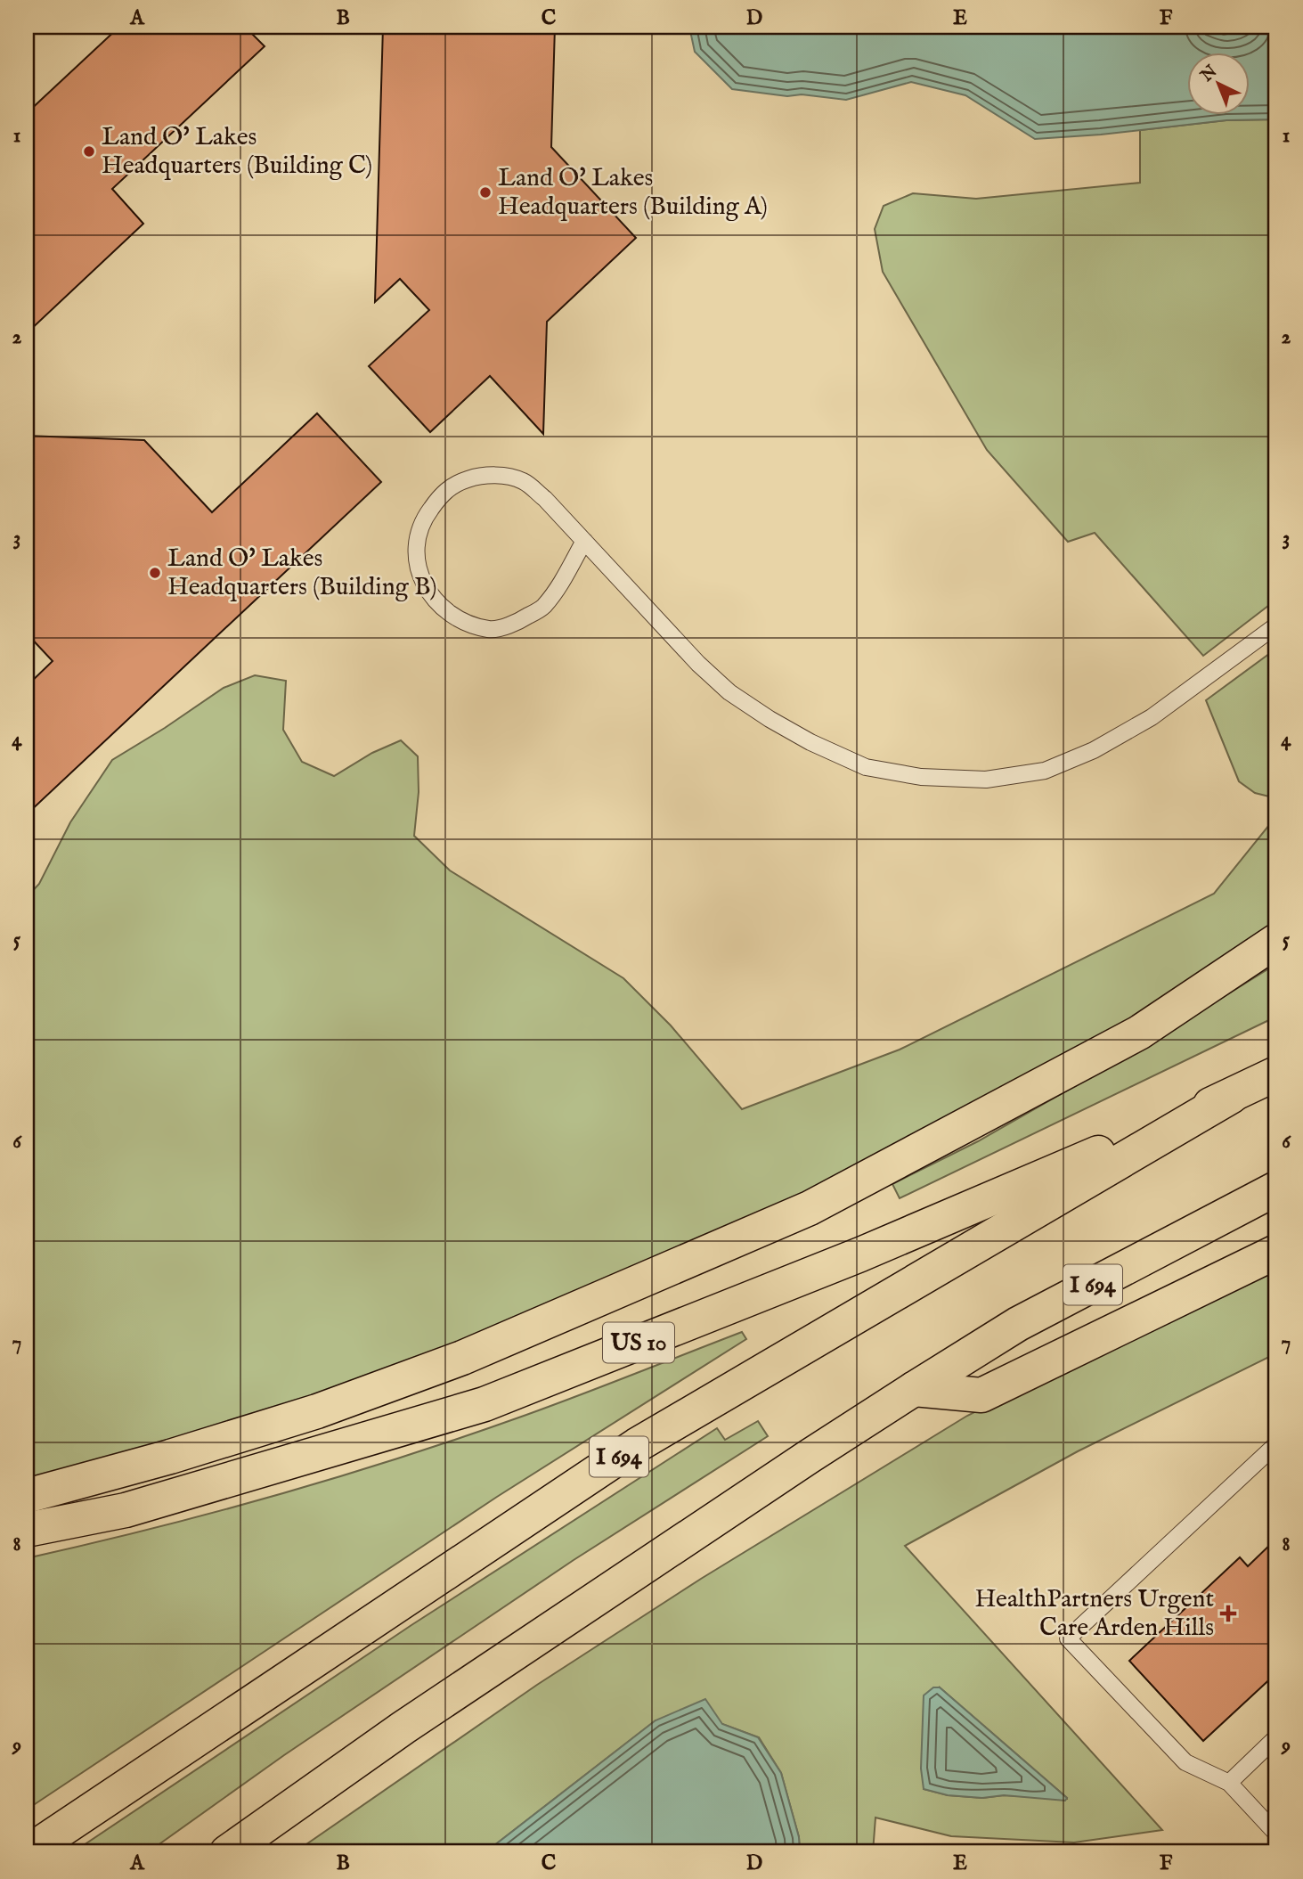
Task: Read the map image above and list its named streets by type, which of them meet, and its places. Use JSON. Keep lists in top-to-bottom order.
{
  "streets": {
    "highway": ["I 694", "US 10"]
  },
  "crossings": [
    ["I 694", "US 10"]
  ],
  "places": {
    "other": ["Land O' Lakes Headquarters (Building C)", "Land O' Lakes Headquarters (Building A)", "Land O' Lakes Headquarters (Building B)"],
    "health": ["HealthPartners Urgent Care Arden Hills"]
  },
  "north": "top left",
  "grid": {
    "columns": [
      "A",
      "B",
      "C",
      "D",
      "E",
      "F"
    ],
    "rows": [
      "1",
      "2",
      "3",
      "4",
      "5",
      "6",
      "7",
      "8",
      "9"
    ]
  }
}
